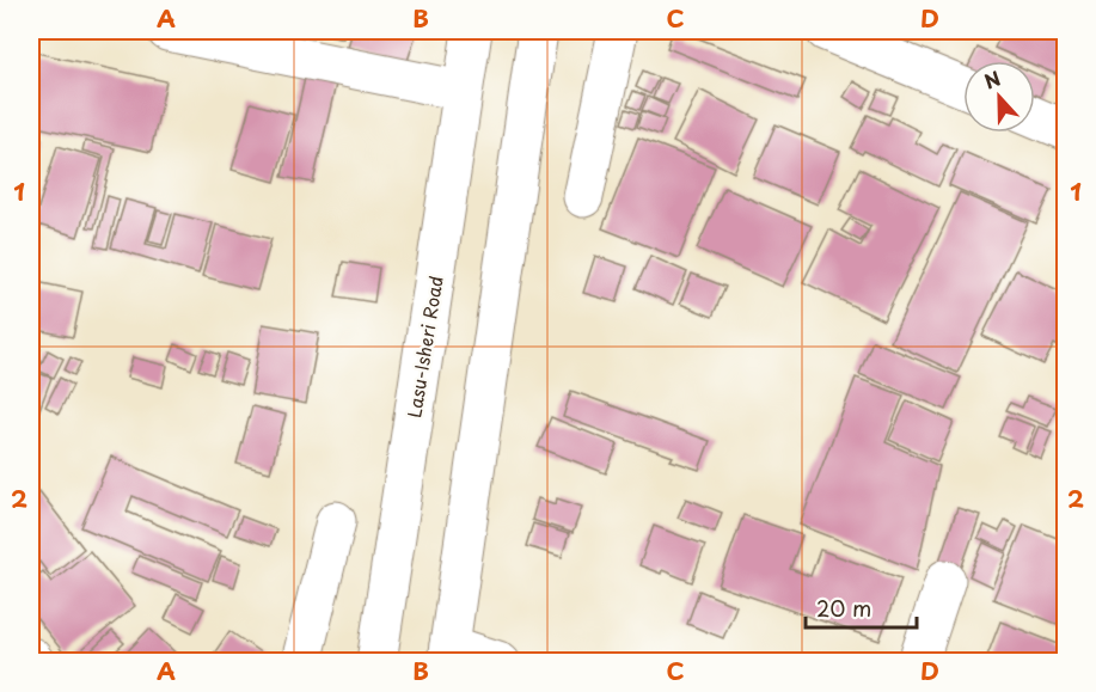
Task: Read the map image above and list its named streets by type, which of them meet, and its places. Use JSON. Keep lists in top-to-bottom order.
{
  "streets": {
    "main road": ["Lasu-Isheri Road"]
  },
  "scale_bar": "20 m",
  "north": "top",
  "grid": {
    "columns": [
      "A",
      "B",
      "C",
      "D"
    ],
    "rows": ["1", "2"]
  }
}
